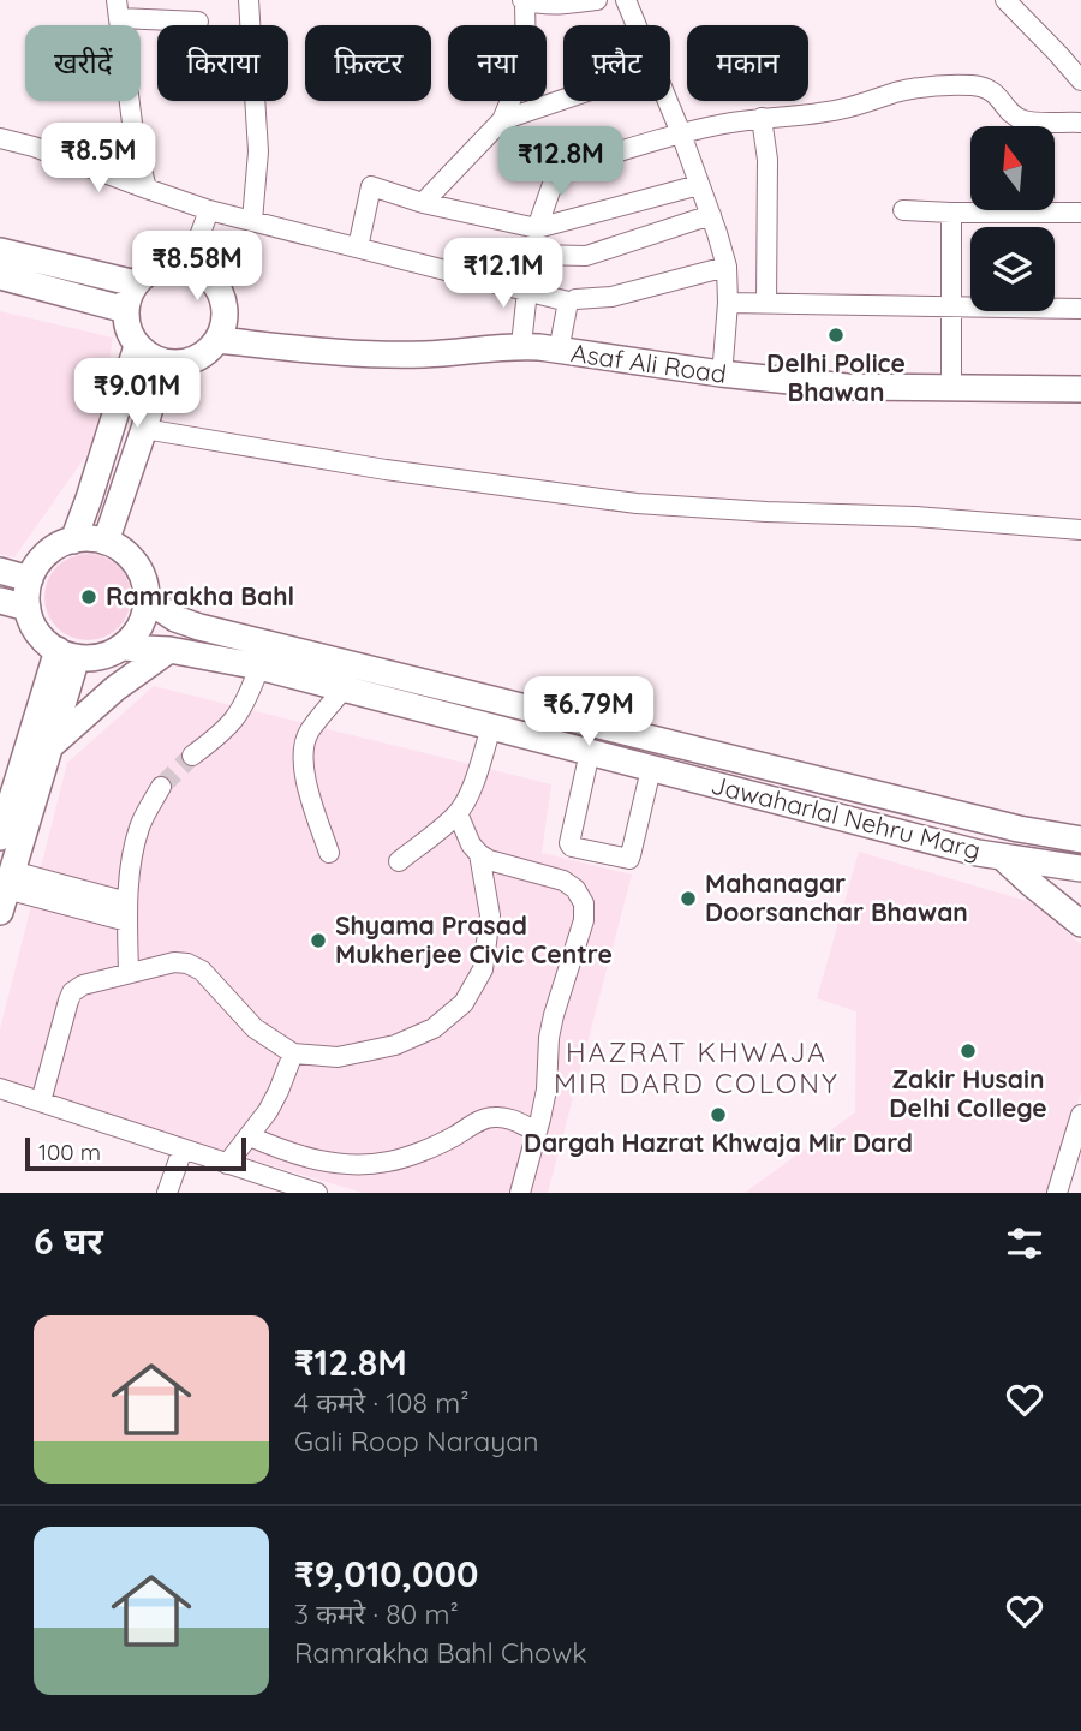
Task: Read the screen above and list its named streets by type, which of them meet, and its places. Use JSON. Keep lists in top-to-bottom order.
{
  "streets": {
    "main road": ["Asaf Ali Road", "Jawaharlal Nehru Marg"]
  },
  "districts": ["HAZRAT KHWAJA MIR DARD COLONY"],
  "places": [
    "Delhi Police Bhawan",
    "Ramrakha Bahl",
    "Mahanagar Doorsanchar Bhawan",
    "Shyama Prasad Mukherjee Civic Centre",
    "Zakir Husain Delhi College",
    "Dargah Hazrat Khwaja Mir Dard"
  ],
  "scale_bar": "100 m",
  "north": "top",
  "page": {
    "chip": [
      "खरीदें",
      "किराया",
      "फ़िल्टर",
      "नया",
      "फ़्लैट",
      "मकान"
    ],
    "price": [
      "₹8.5M",
      "₹12.8M",
      "₹8.58M",
      "₹12.1M",
      "₹9.01M",
      "₹6.79M"
    ],
    "scale": "100 m",
    "heading": "6 घर",
    "list": [
      {
        "name": "₹12.8M",
        "note": "4 कमरे · 108 m² · Gali Roop Narayan"
      },
      {
        "name": "₹9,010,000",
        "note": "3 कमरे · 80 m² · Ramrakha Bahl Chowk"
      }
    ]
  }
}
